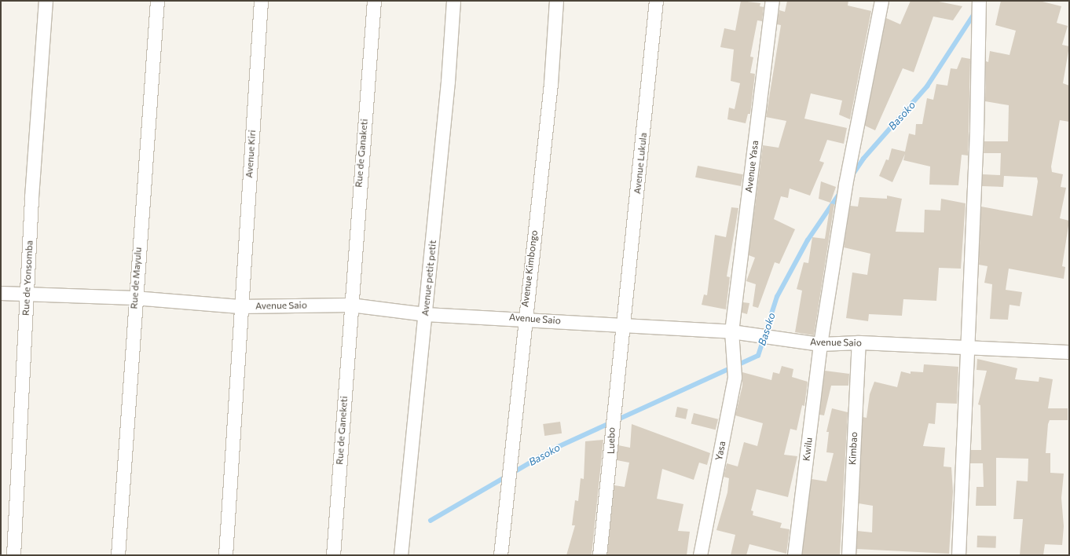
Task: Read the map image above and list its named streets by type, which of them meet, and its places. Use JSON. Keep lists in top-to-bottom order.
{
  "streets": {
    "street": [
      "Rue de Ganaketi",
      "Avenue Kiri",
      "Avenue Lukula",
      "Avenue Yasa",
      "Avenue Kimbongo",
      "Rue de Yonsomba",
      "Rue de Mayulu",
      "Avenue petit petit",
      "Avenue Saio",
      "Rue de Ganeketi",
      "Luebo",
      "Kimbao",
      "Kwilu",
      "Yasa"
    ]
  },
  "crossings": [
    ["Rue de Ganaketi", "Avenue Saio"],
    ["Rue de Ganaketi", "Rue de Ganeketi"],
    ["Avenue Kiri", "Avenue Saio"],
    ["Avenue Lukula", "Avenue Saio"],
    ["Avenue Lukula", "Luebo"],
    ["Avenue Yasa", "Avenue Saio"],
    ["Avenue Yasa", "Yasa"],
    ["Avenue Kimbongo", "Avenue Saio"],
    ["Rue de Yonsomba", "Avenue Saio"],
    ["Rue de Mayulu", "Avenue Saio"],
    ["Avenue petit petit", "Avenue Saio"],
    ["Avenue Saio", "Rue de Ganeketi"],
    ["Avenue Saio", "Luebo"],
    ["Avenue Saio", "Kimbao"],
    ["Avenue Saio", "Kwilu"],
    ["Avenue Saio", "Yasa"]
  ],
  "water": ["Basoko"]
}
